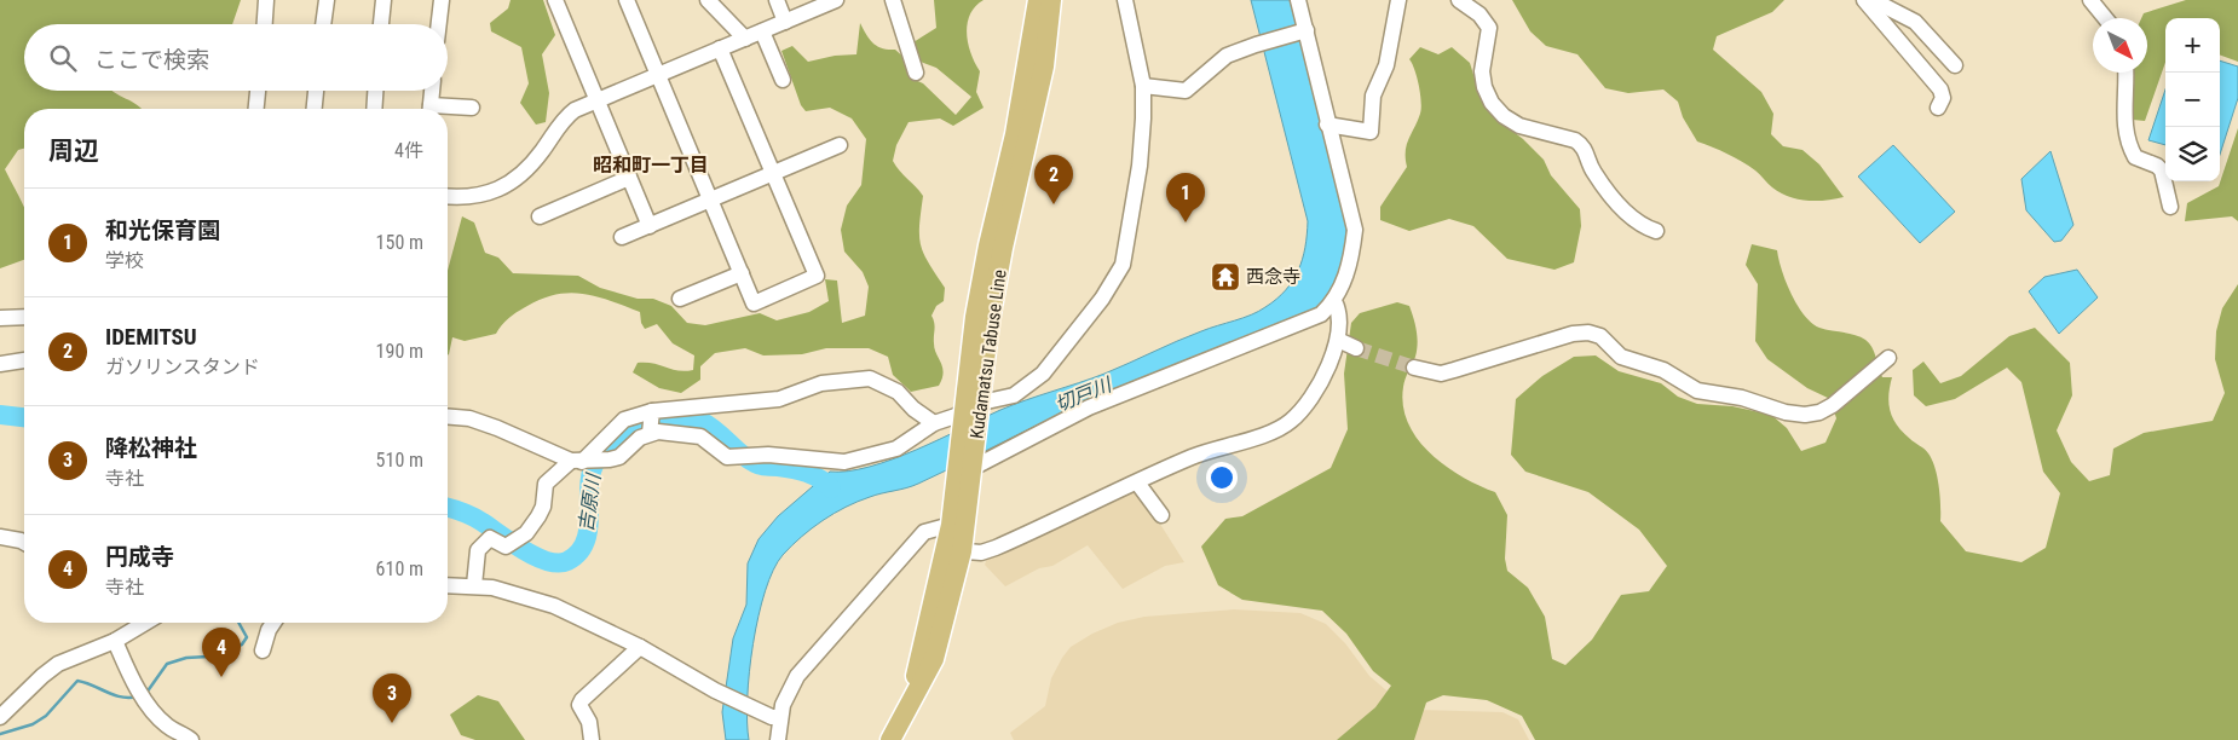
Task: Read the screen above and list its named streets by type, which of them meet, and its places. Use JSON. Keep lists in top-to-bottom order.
{
  "streets": {
    "main road": ["Kudamatsu Tabuse Line"]
  },
  "districts": ["昭和町一丁目"],
  "water": ["切戸川", "吉原川"],
  "places": {
    "temple": ["西念寺"]
  },
  "north": "bottom right",
  "page": {
    "map_buttons": ["+", "−"],
    "search": "ここで検索",
    "heading": ["周辺", "4件"],
    "pins": [
      "2",
      "1",
      "4",
      "3"
    ],
    "list": [
      {
        "mark": "1",
        "name": "和光保育園",
        "note": "学校",
        "value": "150 m"
      },
      {
        "mark": "2",
        "name": "IDEMITSU",
        "note": "ガソリンスタンド",
        "value": "190 m"
      },
      {
        "mark": "3",
        "name": "降松神社",
        "note": "寺社",
        "value": "510 m"
      },
      {
        "mark": "4",
        "name": "円成寺",
        "note": "寺社",
        "value": "610 m"
      }
    ]
  }
}
